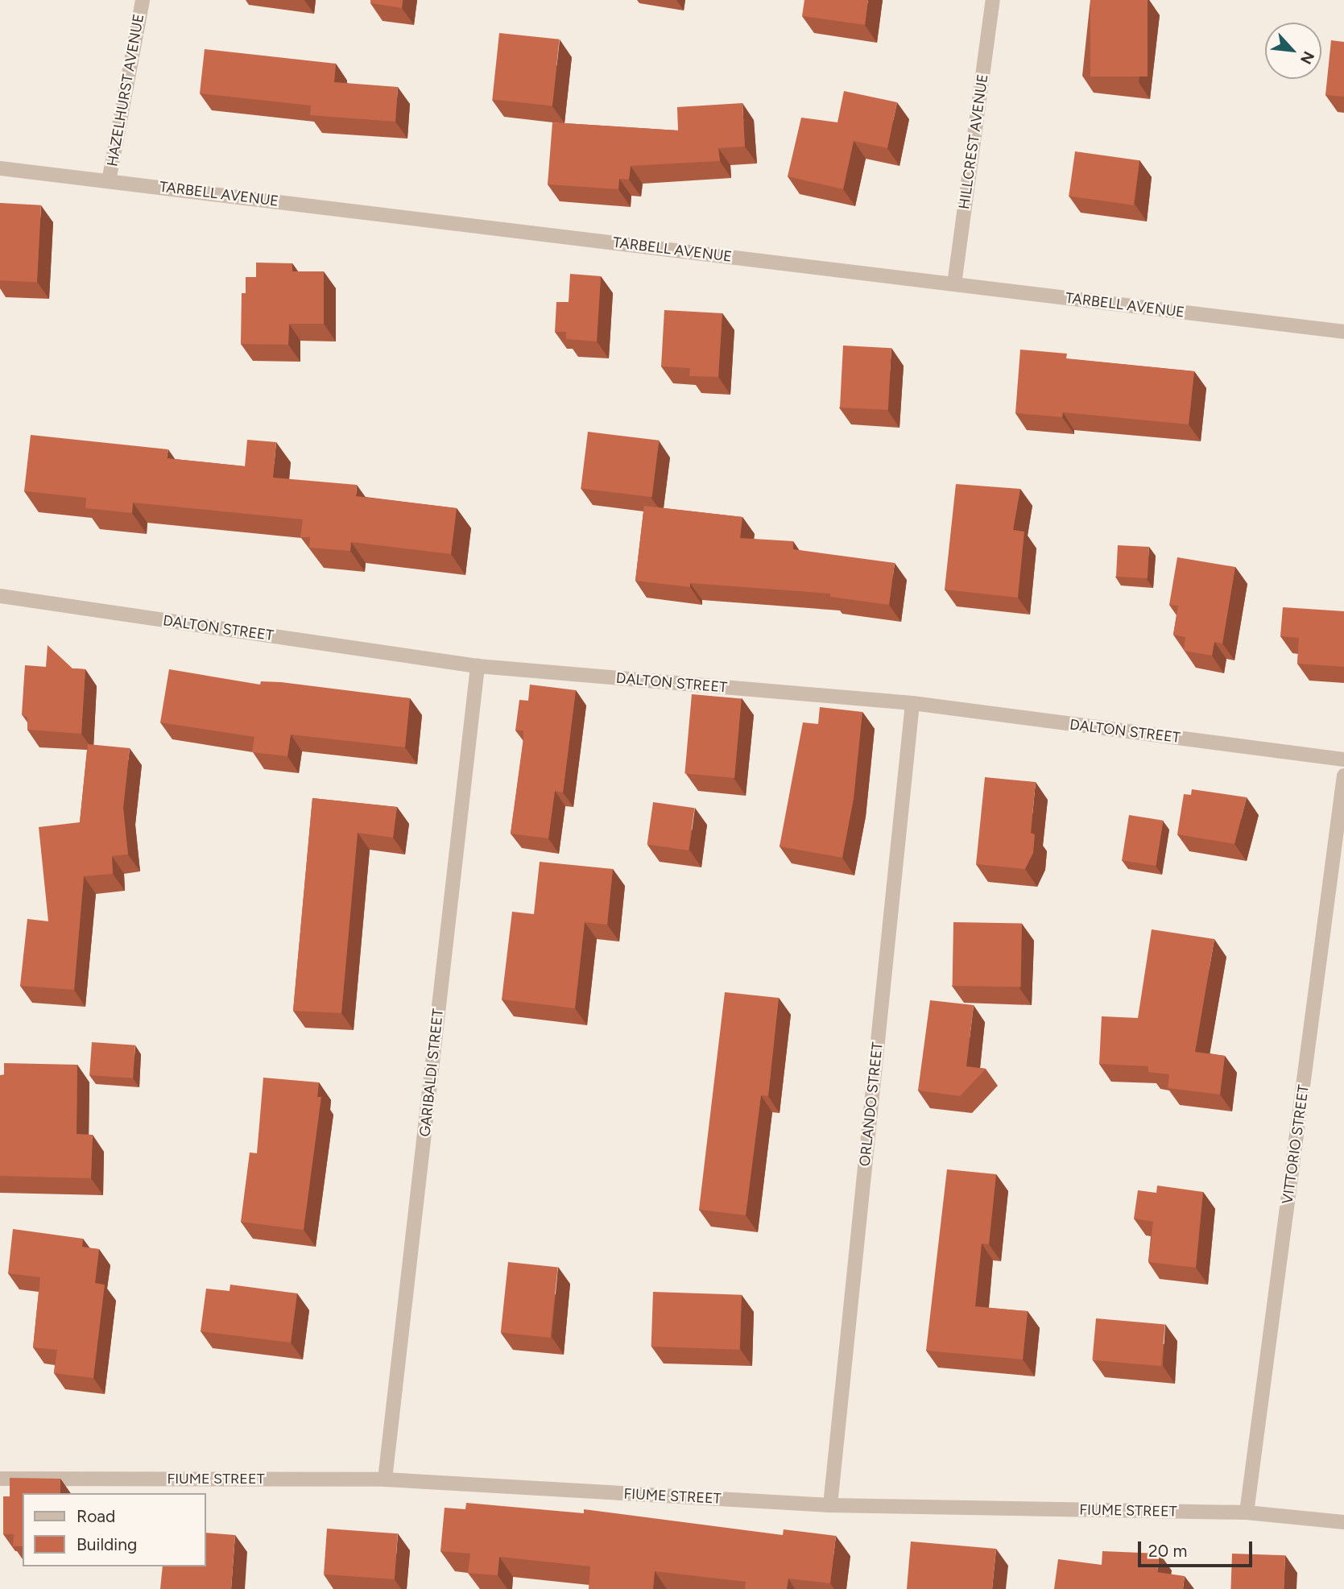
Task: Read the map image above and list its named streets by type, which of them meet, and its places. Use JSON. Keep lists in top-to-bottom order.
{
  "streets": {
    "street": [
      "HAZELHURST AVENUE",
      "HILLCREST AVENUE",
      "TARBELL AVENUE",
      "DALTON STREET",
      "GARIBALDI STREET",
      "ORLANDO STREET",
      "VITTORIO STREET",
      "FIUME STREET"
    ]
  },
  "crossings": [
    ["HAZELHURST AVENUE", "TARBELL AVENUE"],
    ["HILLCREST AVENUE", "TARBELL AVENUE"],
    ["DALTON STREET", "GARIBALDI STREET"],
    ["DALTON STREET", "ORLANDO STREET"],
    ["GARIBALDI STREET", "FIUME STREET"],
    ["ORLANDO STREET", "FIUME STREET"],
    ["VITTORIO STREET", "FIUME STREET"]
  ],
  "legend": ["Road", "Building"],
  "scale_bar": "20 m",
  "north": "bottom right"
}
